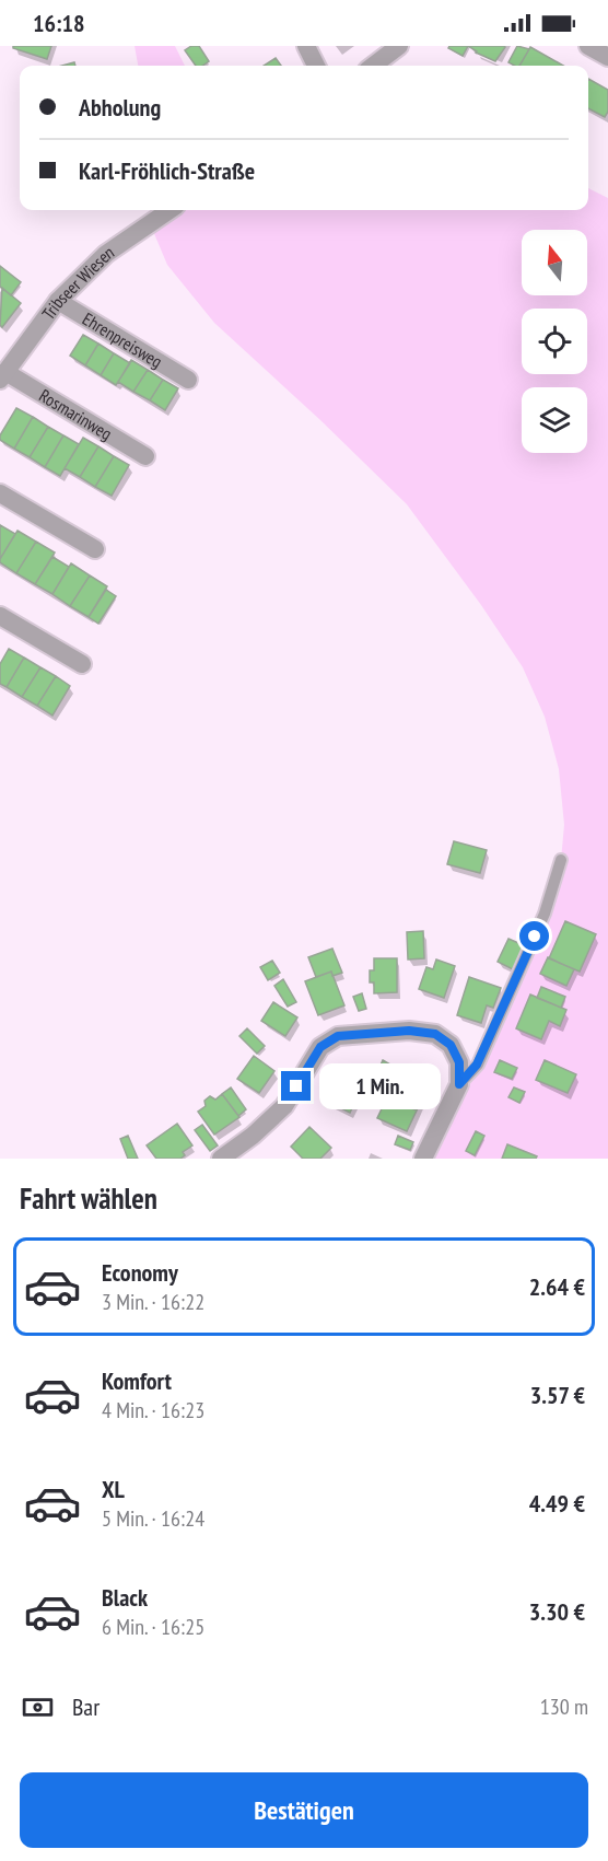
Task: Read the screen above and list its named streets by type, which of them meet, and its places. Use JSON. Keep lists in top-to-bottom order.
{
  "streets": {
    "street": ["Tribseer Wiesen", "Ehrenpreisweg", "Rosmarinweg"]
  },
  "crossings": [
    ["Tribseer Wiesen", "Ehrenpreisweg"],
    ["Tribseer Wiesen", "Rosmarinweg"]
  ],
  "north": "top",
  "page": {
    "status": "16:18",
    "banner": ["Abholung", "Karl-Fröhlich-Straße"],
    "bubble": "1 Min.",
    "heading": "Fahrt wählen",
    "list": [
      {
        "name": "Economy",
        "note": "3 Min. · 16:22",
        "value": "2.64 €"
      },
      {
        "name": "Komfort",
        "note": "4 Min. · 16:23",
        "value": "3.57 €"
      },
      {
        "name": "XL",
        "note": "5 Min. · 16:24",
        "value": "4.49 €"
      },
      {
        "name": "Black",
        "note": "6 Min. · 16:25",
        "value": "3.30 €"
      }
    ],
    "pay": ["Bar", "130 m"],
    "buttons": "Bestätigen"
  }
}
